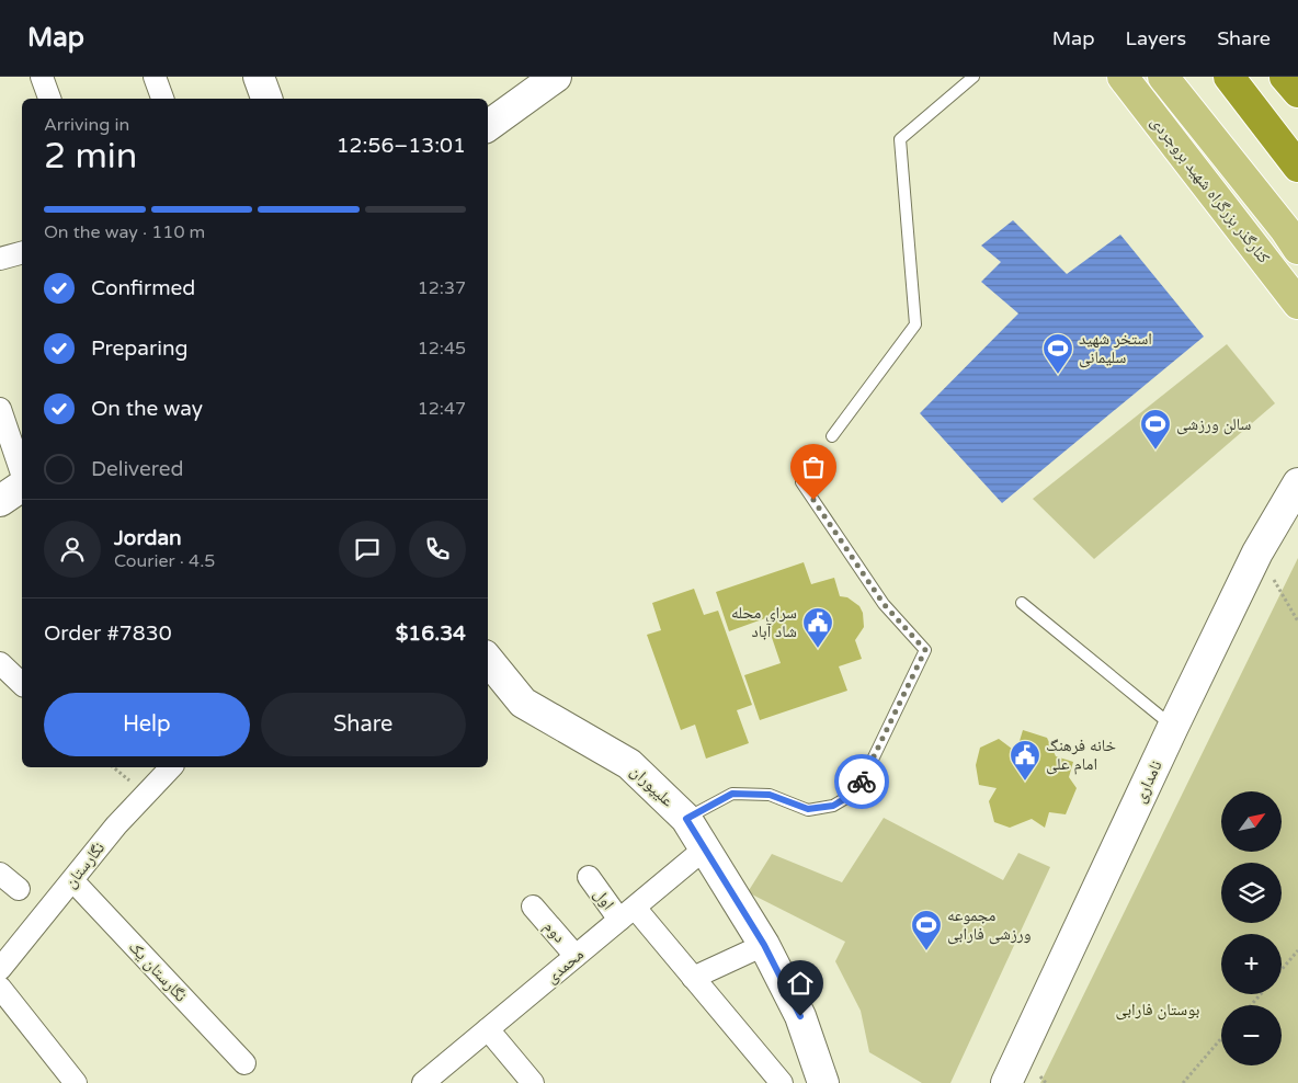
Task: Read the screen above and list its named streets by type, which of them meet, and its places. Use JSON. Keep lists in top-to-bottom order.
{
  "streets": {
    "main road": ["کنارگذر بزرگراه شهید بروجردی"],
    "street": [
      "نامداری",
      "علیپوران",
      "نگارستان",
      "اول",
      "دوم",
      "محمدی",
      "نگارستان یک"
    ]
  },
  "crossings": [
    ["علیپوران", "محمدی"],
    ["نگارستان", "نگارستان یک"],
    ["اول", "محمدی"],
    ["دوم", "محمدی"]
  ],
  "parks": ["بوستان فارابی"],
  "places": {
    "sports": ["استخر شهید سلیمانی", "سالن ورزشی", "مجموعه ورزشی فارابی"],
    "public building": ["سرای محله شاد آباد", "خانه فرهنگ امام علی"]
  },
  "north": "top right",
  "page": {
    "header": "Map",
    "nav": ["Map", "Layers", "Share"],
    "heading": ["2 min", "Arriving in", "12:56–13:01"],
    "panel": [
      "Jordan",
      "Courier · 4.5",
      "Order #7830",
      "$16.34"
    ],
    "bar": "On the way · 110 m",
    "list": [
      ["Confirmed", "12:37"],
      ["Preparing", "12:45"],
      ["On the way", "12:47"],
      "Delivered"
    ],
    "buttons": ["Help", "Share"],
    "map_buttons": ["+", "−"]
  }
}
